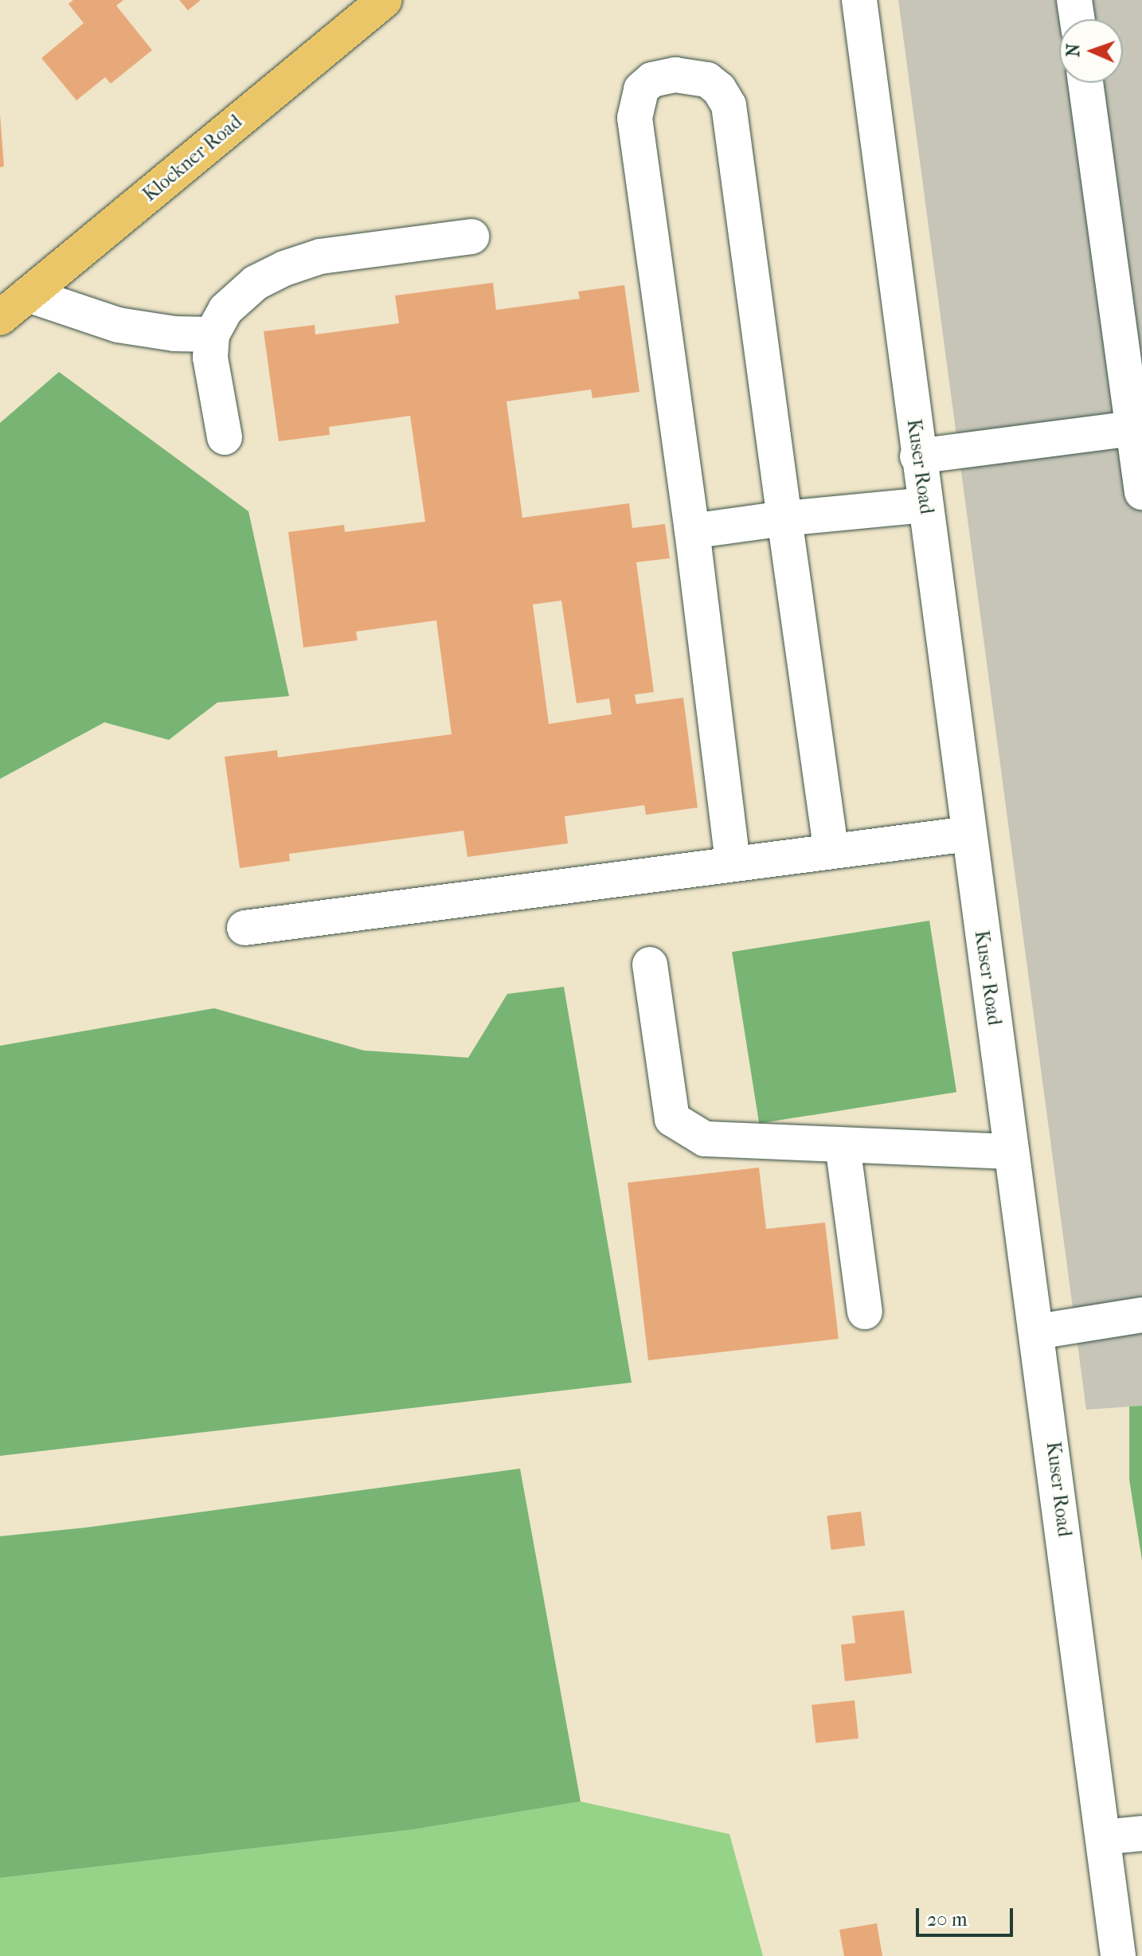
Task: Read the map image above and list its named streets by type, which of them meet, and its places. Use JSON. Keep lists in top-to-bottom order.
{
  "streets": {
    "main road": ["Klockner Road"],
    "street": ["Kuser Road"]
  },
  "scale_bar": "20 m",
  "north": "left"
}
